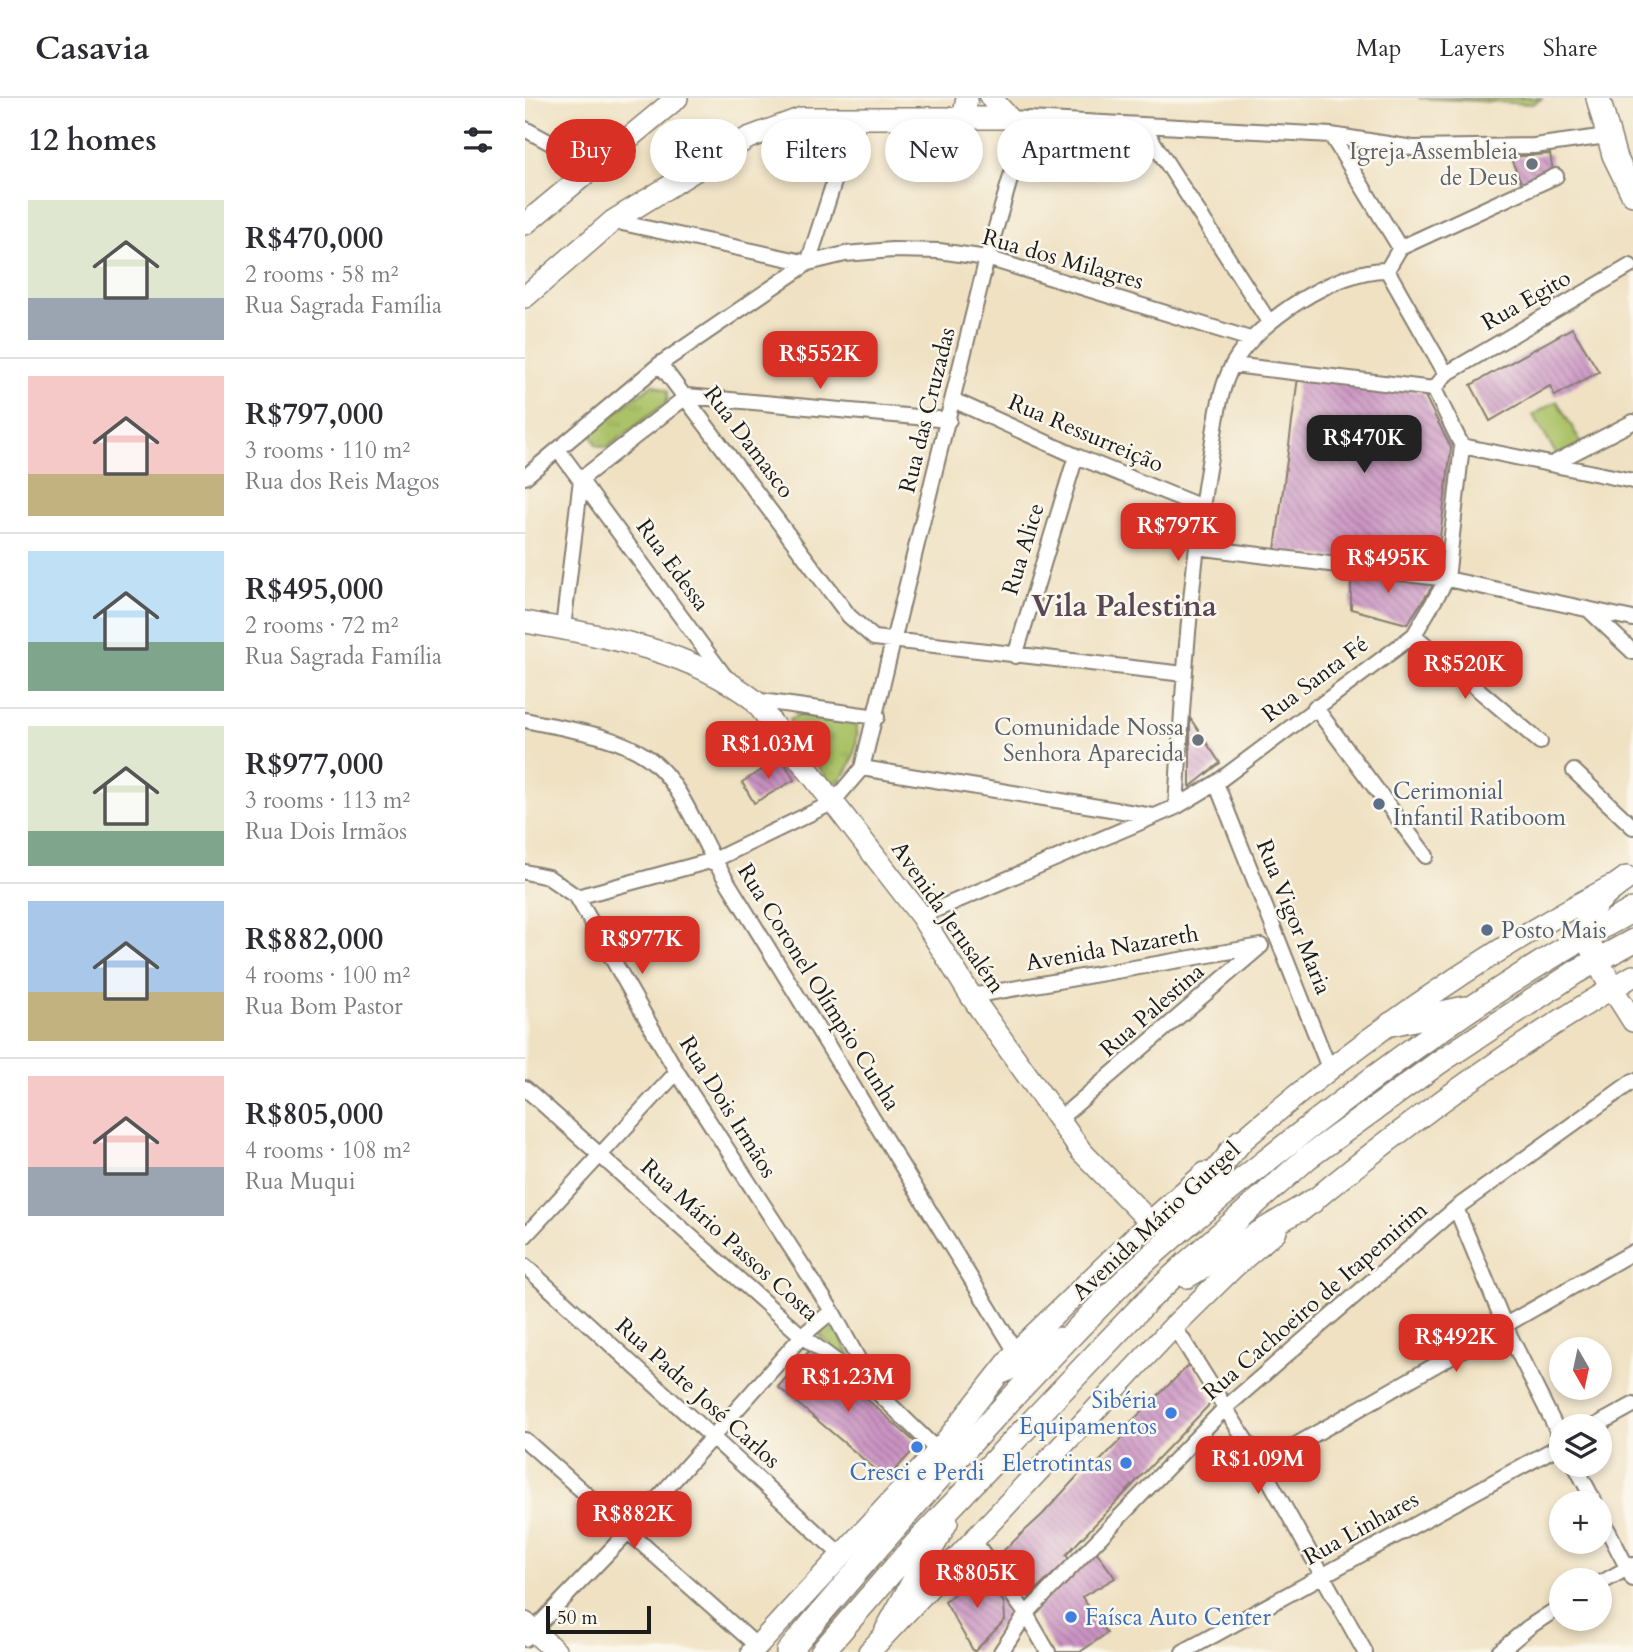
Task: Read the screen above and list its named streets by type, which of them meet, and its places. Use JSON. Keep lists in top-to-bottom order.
{
  "streets": {
    "main road": ["Avenida Jerusalém", "Avenida Mário Gurgel"],
    "street": [
      "Rua dos Milagres",
      "Rua Egito",
      "Rua das Cruzadas",
      "Rua Ressurreição",
      "Rua Damasco",
      "Rua Alice",
      "Rua Edessa",
      "Rua Santa Fé",
      "Rua Vigor Maria",
      "Avenida Nazareth",
      "Rua Coronel Olímpio Cunha",
      "Rua Palestina",
      "Rua Dois Irmãos",
      "Rua Mário Passos Costa",
      "Rua Cachoeiro de Itapemirim",
      "Rua Padre José Carlos",
      "Rua Linhares"
    ]
  },
  "crossings": [
    ["Rua dos Milagres", "Rua das Cruzadas"],
    ["Rua das Cruzadas", "Rua Ressurreição"],
    ["Rua das Cruzadas", "Rua Damasco"],
    ["Rua das Cruzadas", "Avenida Jerusalém"],
    ["Rua Ressurreição", "Rua Alice"],
    ["Rua Edessa", "Avenida Jerusalém"],
    ["Rua Santa Fé", "Avenida Jerusalém"],
    ["Rua Santa Fé", "Rua Vigor Maria"],
    ["Avenida Jerusalém", "Avenida Nazareth"],
    ["Avenida Jerusalém", "Rua Palestina"],
    ["Avenida Jerusalém", "Avenida Mário Gurgel"],
    ["Rua Vigor Maria", "Rua Palestina"],
    ["Rua Vigor Maria", "Avenida Mário Gurgel"],
    ["Avenida Nazareth", "Rua Palestina"],
    ["Rua Coronel Olímpio Cunha", "Avenida Mário Gurgel"],
    ["Rua Dois Irmãos", "Rua Mário Passos Costa"],
    ["Avenida Mário Gurgel", "Rua Mário Passos Costa"],
    ["Avenida Mário Gurgel", "Rua Padre José Carlos"]
  ],
  "districts": ["Vila Palestina"],
  "places": [
    "Igreja Assembleia de Deus",
    "Comunidade Nossa Senhora Aparecida",
    "Cerimonial Infantil Ratiboom",
    "Posto Mais",
    "Sibéria Equipamentos",
    "Cresci e Perdi",
    "Eletrotintas",
    "Faísca Auto Center"
  ],
  "scale_bar": "50 m",
  "north": "bottom",
  "page": {
    "header": "Casavia",
    "nav": ["Map", "Layers", "Share"],
    "heading": "12 homes",
    "chip": [
      "Buy",
      "Rent",
      "Filters",
      "New",
      "Apartment"
    ],
    "list": [
      {
        "name": "R$470,000",
        "note": "2 rooms · 58 m² · Rua Sagrada Família"
      },
      {
        "name": "R$797,000",
        "note": "3 rooms · 110 m² · Rua dos Reis Magos"
      },
      {
        "name": "R$495,000",
        "note": "2 rooms · 72 m² · Rua Sagrada Família"
      },
      {
        "name": "R$977,000",
        "note": "3 rooms · 113 m² · Rua Dois Irmãos"
      },
      {
        "name": "R$882,000",
        "note": "4 rooms · 100 m² · Rua Bom Pastor"
      },
      {
        "name": "R$805,000",
        "note": "4 rooms · 108 m² · Rua Muqui"
      }
    ],
    "price": [
      "R$552K",
      "R$470K",
      "R$797K",
      "R$495K",
      "R$520K",
      "R$1.03M",
      "R$977K",
      "R$492K",
      "R$1.23M",
      "R$1.09M",
      "R$882K",
      "R$805K"
    ],
    "map_buttons": ["+", "−"],
    "scale": "50 m"
  }
}
